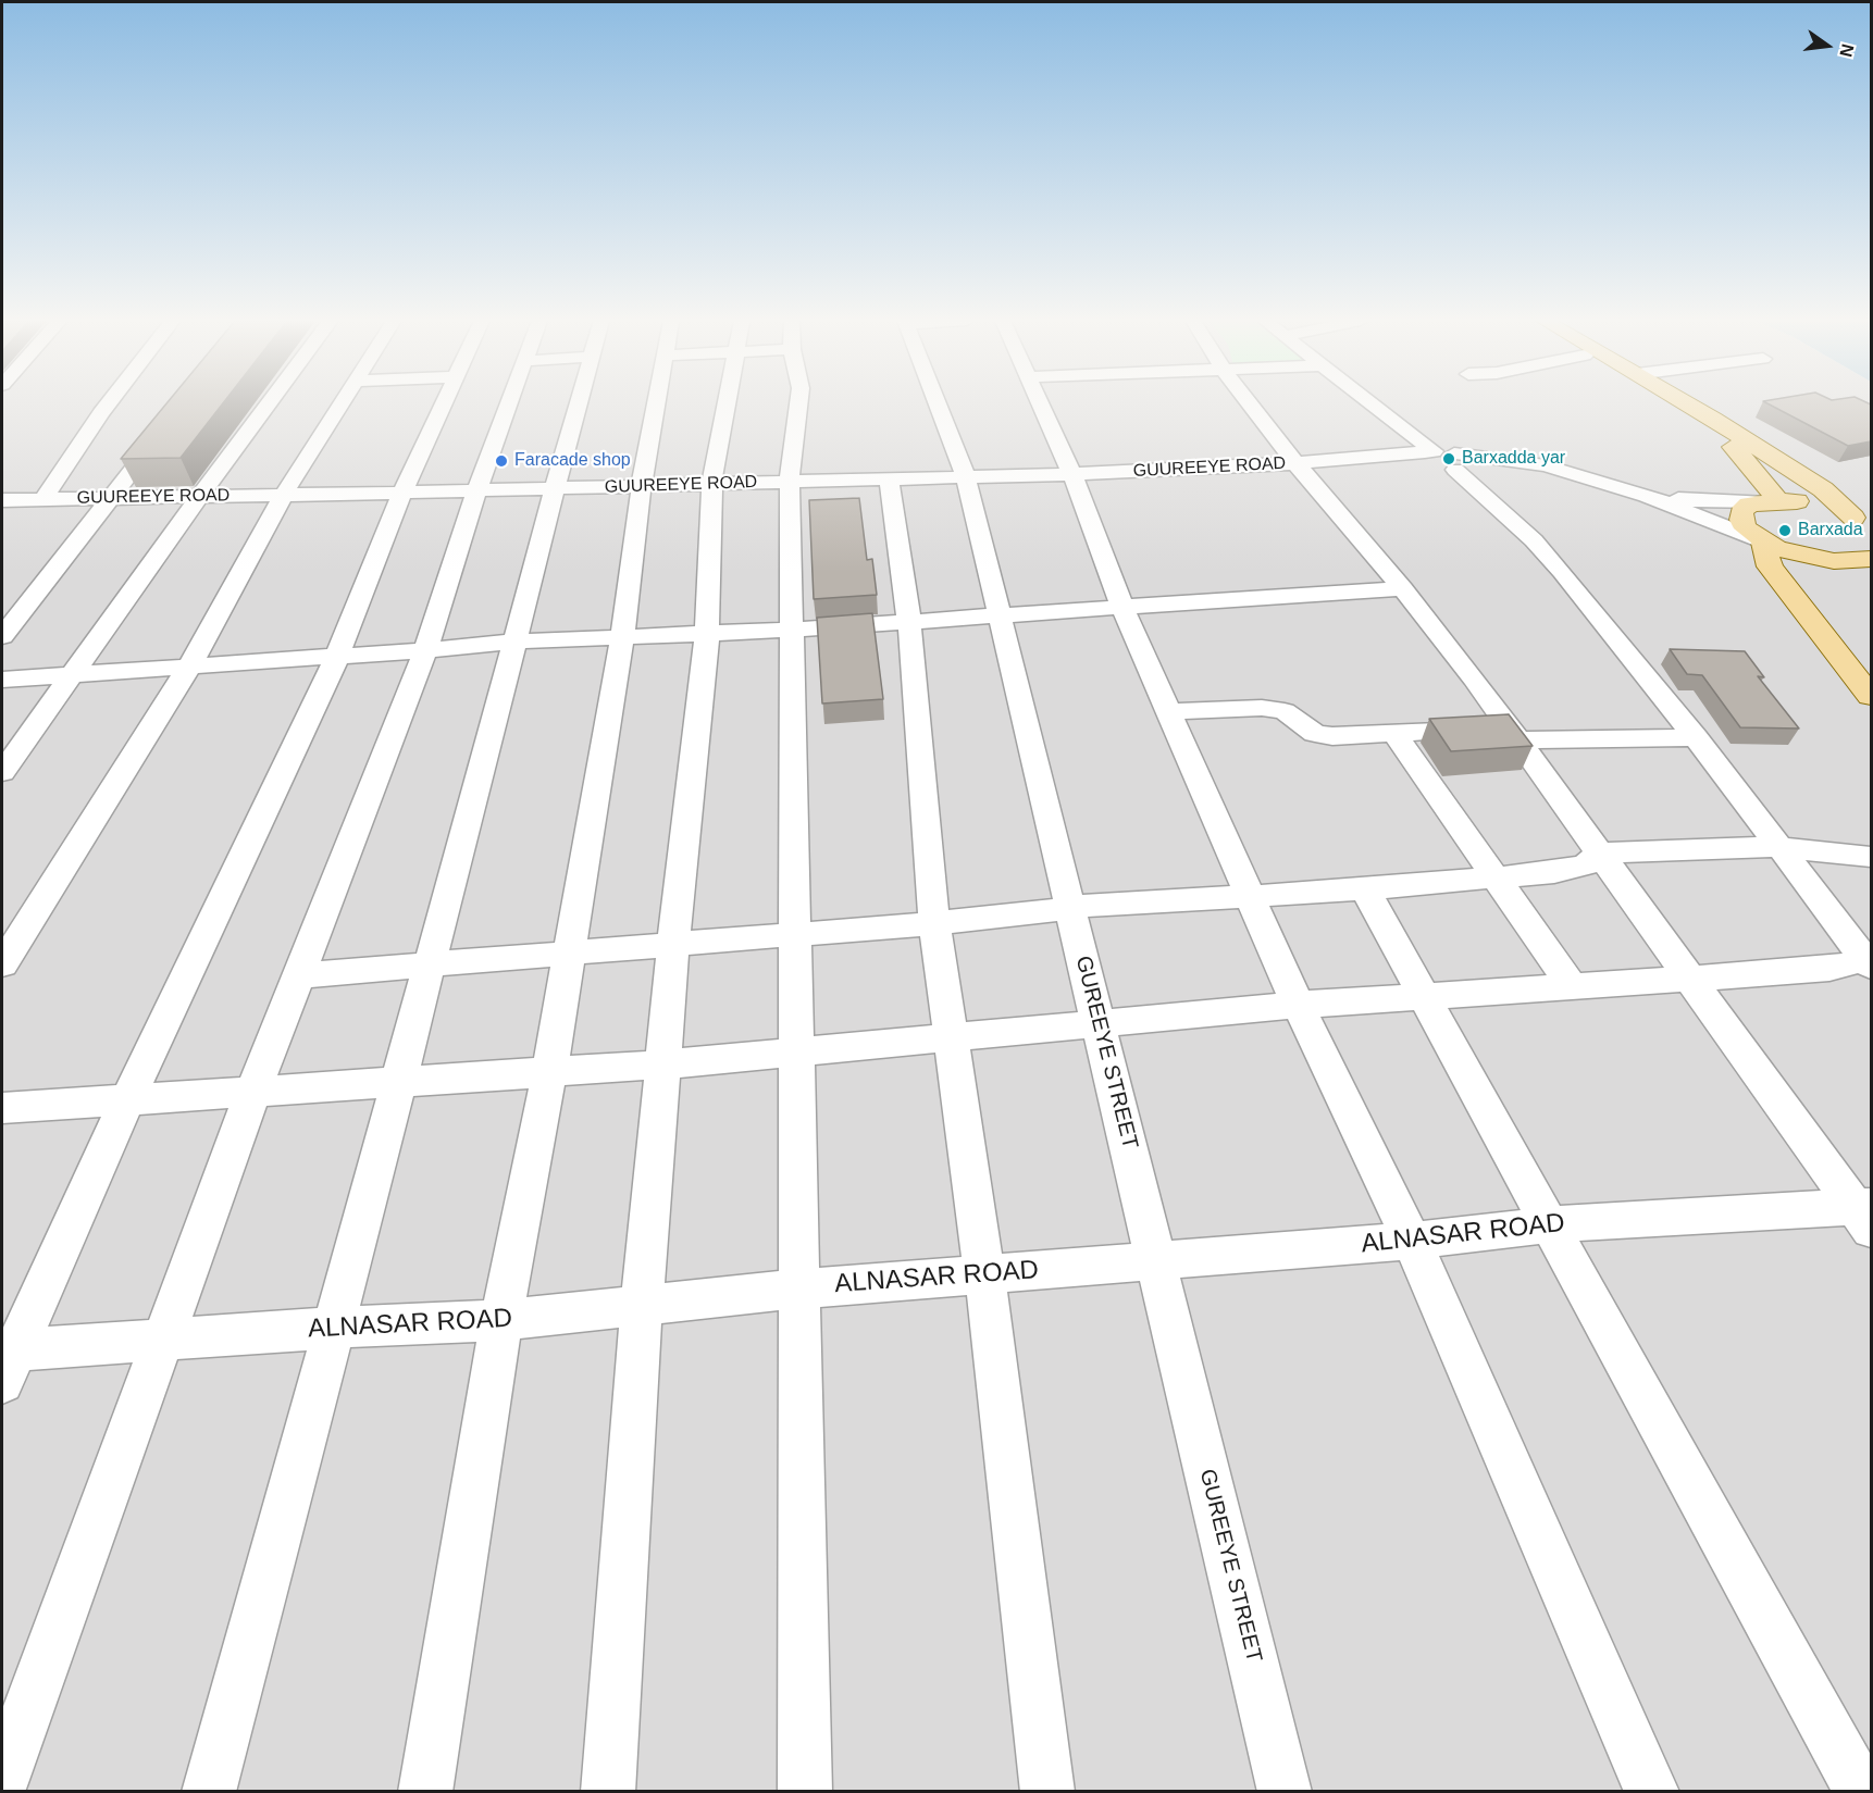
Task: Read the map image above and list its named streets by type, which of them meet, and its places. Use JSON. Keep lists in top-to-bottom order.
{
  "streets": {
    "street": ["GUUREEYE ROAD", "GUREEYE STREET", "ALNASAR ROAD"]
  },
  "crossings": [
    ["GUUREEYE ROAD", "GUREEYE STREET"],
    ["GUREEYE STREET", "ALNASAR ROAD"]
  ],
  "places": ["Barxadda yar", "Faracade shop", "Barxada"],
  "north": "right"
}
